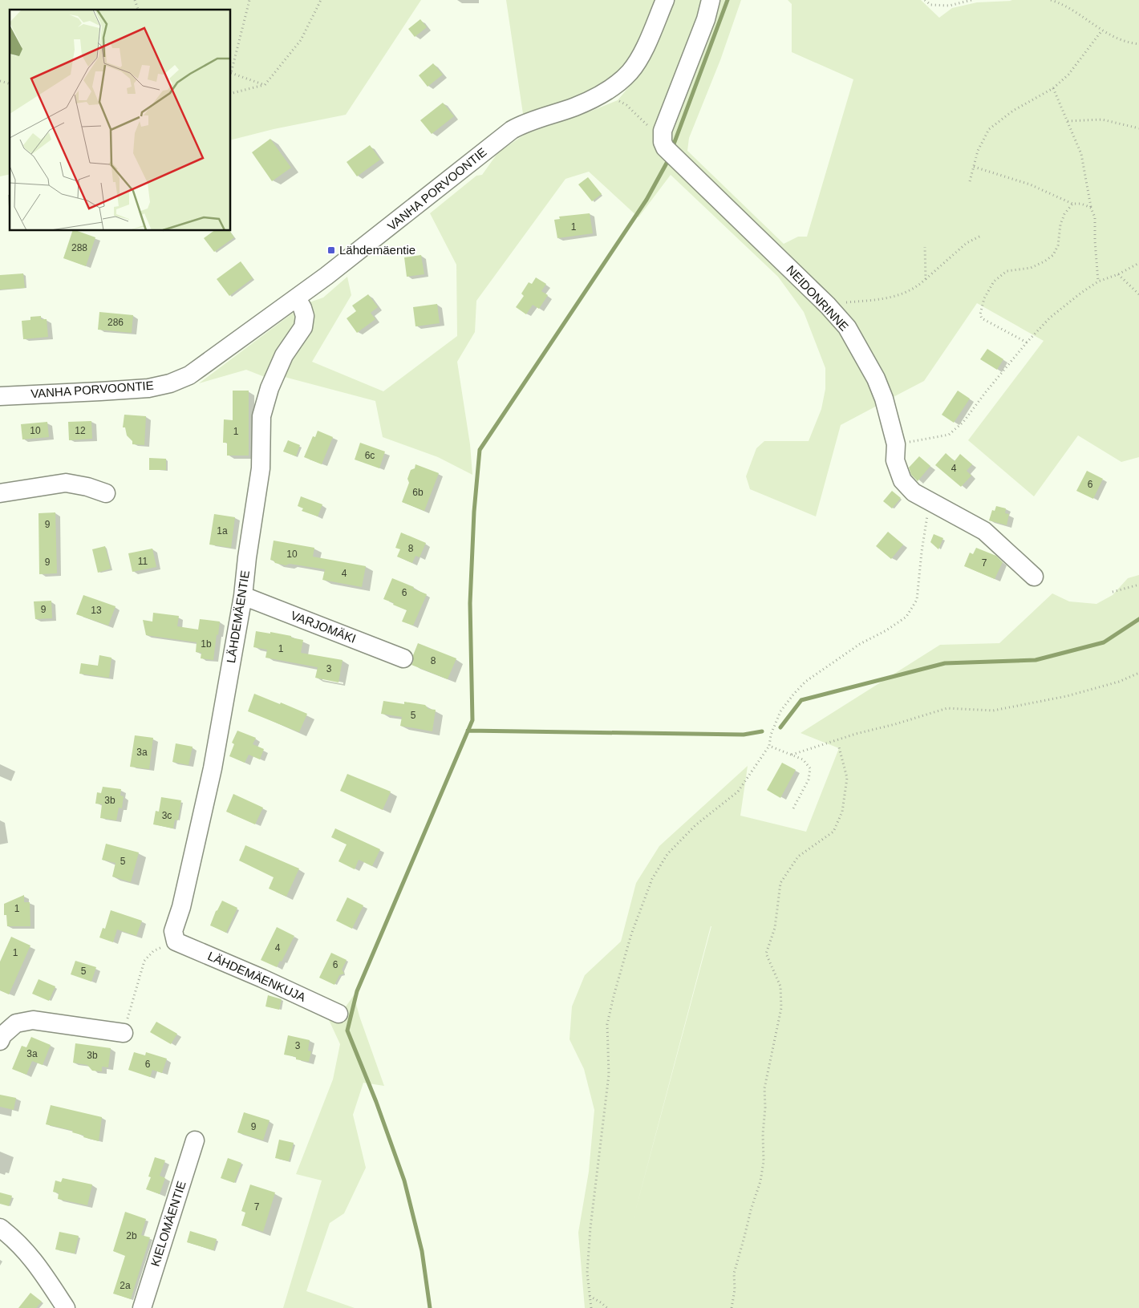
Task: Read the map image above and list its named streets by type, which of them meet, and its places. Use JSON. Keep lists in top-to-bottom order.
{
  "streets": {
    "street": [
      "VANHA PORVOONTIE",
      "NEIDONRINNE",
      "LÄHDEMÄENTIE",
      "VARJOMÄKI",
      "LÄHDEMÄENKUJA",
      "KIELOMÄENTIE"
    ]
  },
  "crossings": [
    ["VANHA PORVOONTIE", "LÄHDEMÄENTIE"],
    ["LÄHDEMÄENTIE", "VARJOMÄKI"],
    ["LÄHDEMÄENTIE", "LÄHDEMÄENKUJA"]
  ],
  "places": {
    "transit": ["Lähdemäentie"]
  },
  "house_numbers": [
    "1",
    "288",
    "286",
    "10",
    "12",
    "1",
    "6c",
    "4",
    "6",
    "6b",
    "9",
    "1a",
    "8",
    "10",
    "11",
    "9",
    "7",
    "4",
    "6",
    "9",
    "13",
    "1b",
    "1",
    "8",
    "3",
    "5",
    "3a",
    "3b",
    "3c",
    "5",
    "1",
    "4",
    "1",
    "6",
    "5",
    "3",
    "3a",
    "3b",
    "6",
    "9",
    "7",
    "2b",
    "2a"
  ]
}
